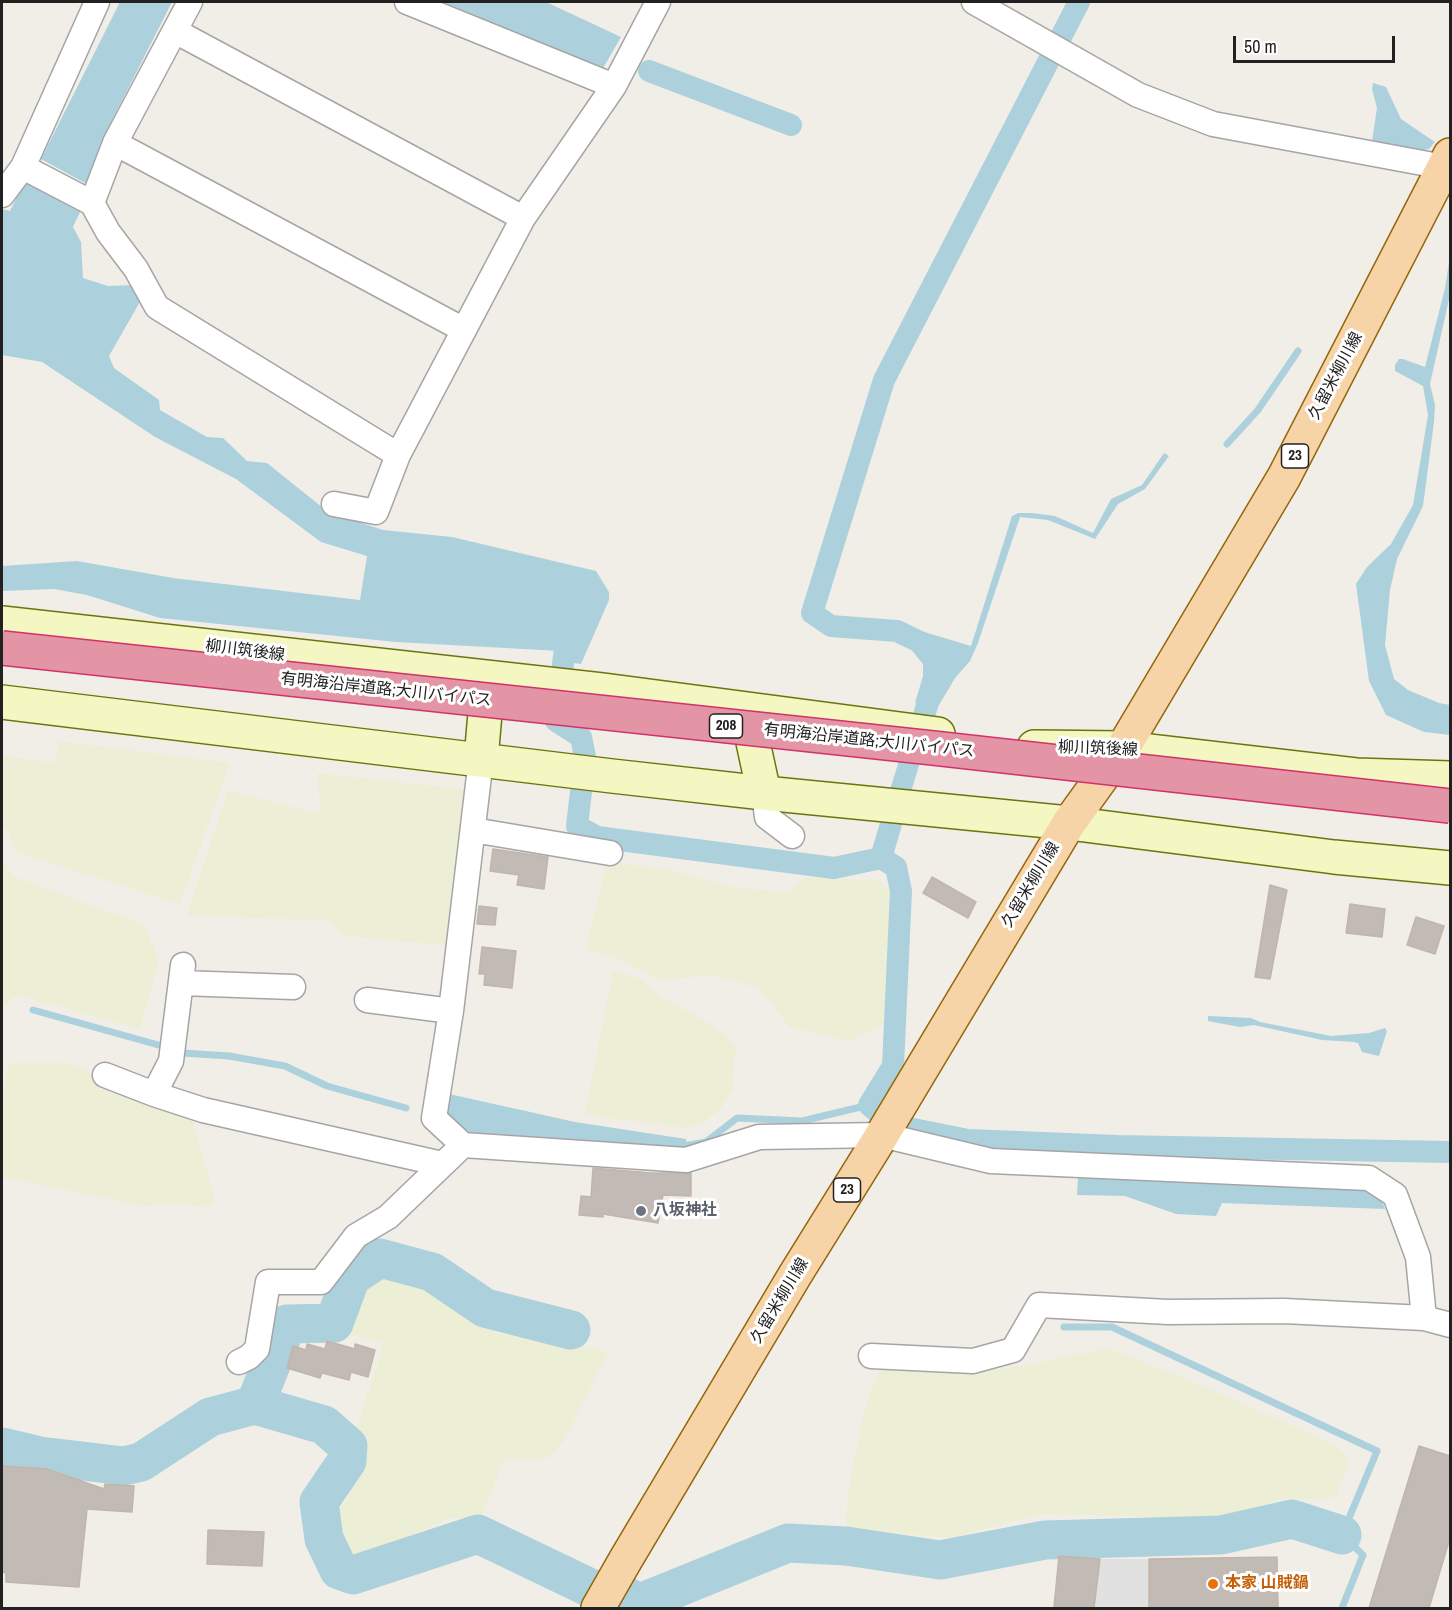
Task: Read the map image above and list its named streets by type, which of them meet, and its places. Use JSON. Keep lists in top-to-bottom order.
{
  "streets": {
    "highway": ["有明海沿岸道路;大川バイパス", "208"],
    "main road": ["久留米柳川線", "23", "柳川筑後線"]
  },
  "crossings": [
    ["久留米柳川線", "柳川筑後線"]
  ],
  "places": ["八坂神社", "本家 山賊鍋"],
  "scale_bar": "50 m"
}
